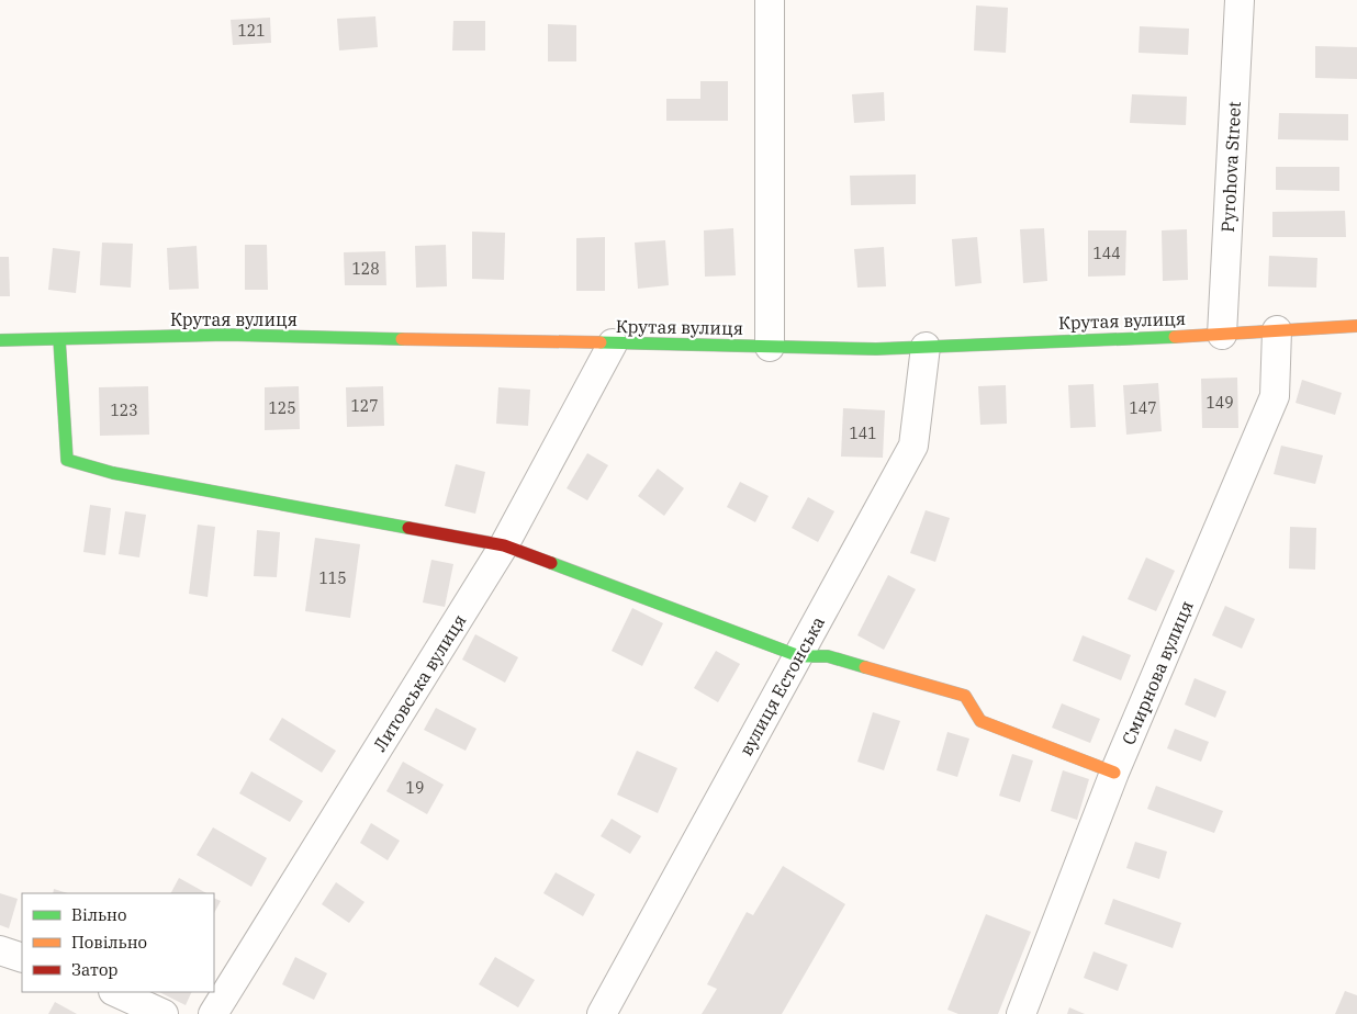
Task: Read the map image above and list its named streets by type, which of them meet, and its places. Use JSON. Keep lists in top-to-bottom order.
{
  "streets": {
    "street": [
      "Pyrohova Street",
      "Крутая вулиця",
      "Смирнова вулиця",
      "Литовська вулиця",
      "вулиця Естонська"
    ]
  },
  "crossings": [
    ["Pyrohova Street", "Крутая вулиця"],
    ["Крутая вулиця", "Смирнова вулиця"],
    ["Крутая вулиця", "Литовська вулиця"],
    ["Крутая вулиця", "вулиця Естонська"]
  ],
  "house_numbers": [
    "121",
    "144",
    "128",
    "149",
    "127",
    "125",
    "147",
    "123",
    "141",
    "115",
    "19"
  ],
  "legend": ["Вільно", "Повільно", "Затор"]
}
